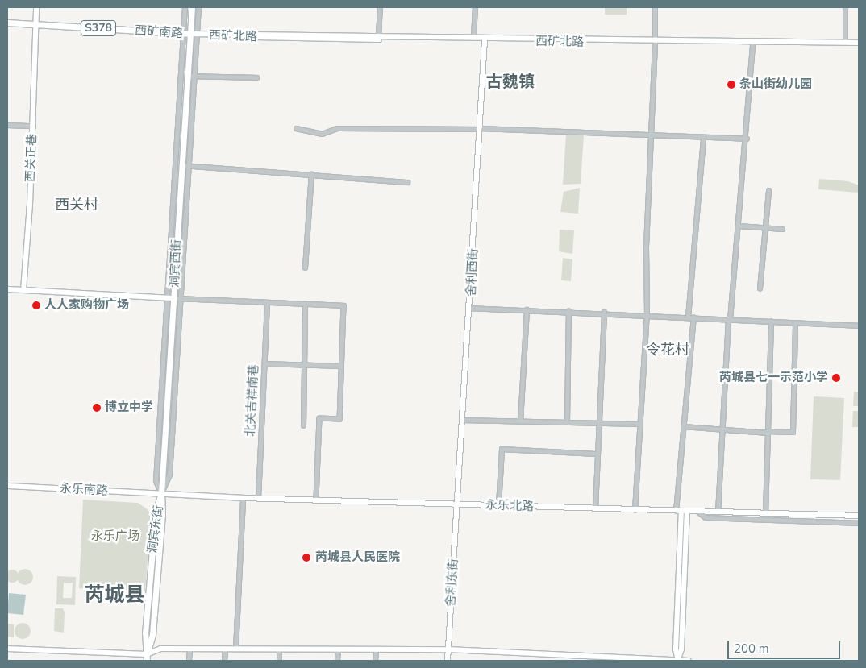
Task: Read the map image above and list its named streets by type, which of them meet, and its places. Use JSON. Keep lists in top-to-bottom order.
{
  "streets": {
    "main road": [
      "S378",
      "西矿南路",
      "西矿北路",
      "西关正巷",
      "洞宾西街",
      "舍利西街",
      "永乐南路",
      "永乐北路",
      "洞宾东街",
      "舍利东街"
    ],
    "street": ["北关吉祥南巷"]
  },
  "crossings": [
    ["西矿南路", "西关正巷"],
    ["西矿南路", "洞宾西街"],
    ["西矿北路", "舍利西街"],
    ["洞宾西街", "永乐南路"],
    ["洞宾西街", "永乐北路"],
    ["洞宾西街", "洞宾东街"],
    ["舍利西街", "永乐北路"],
    ["舍利西街", "舍利东街"],
    ["北关吉祥南巷", "永乐北路"],
    ["永乐南路", "永乐北路"],
    ["永乐南路", "洞宾东街"],
    ["永乐北路", "洞宾东街"],
    ["永乐北路", "舍利东街"]
  ],
  "districts": [
    "古魏镇",
    "西关村",
    "令花村",
    "芮城县"
  ],
  "parks": ["永乐广场"],
  "places": [
    "条山街幼儿园",
    "人人家购物广场",
    "芮城县七一示范小学",
    "博立中学",
    "芮城县人民医院"
  ],
  "scale_bar": "200 m"
}
